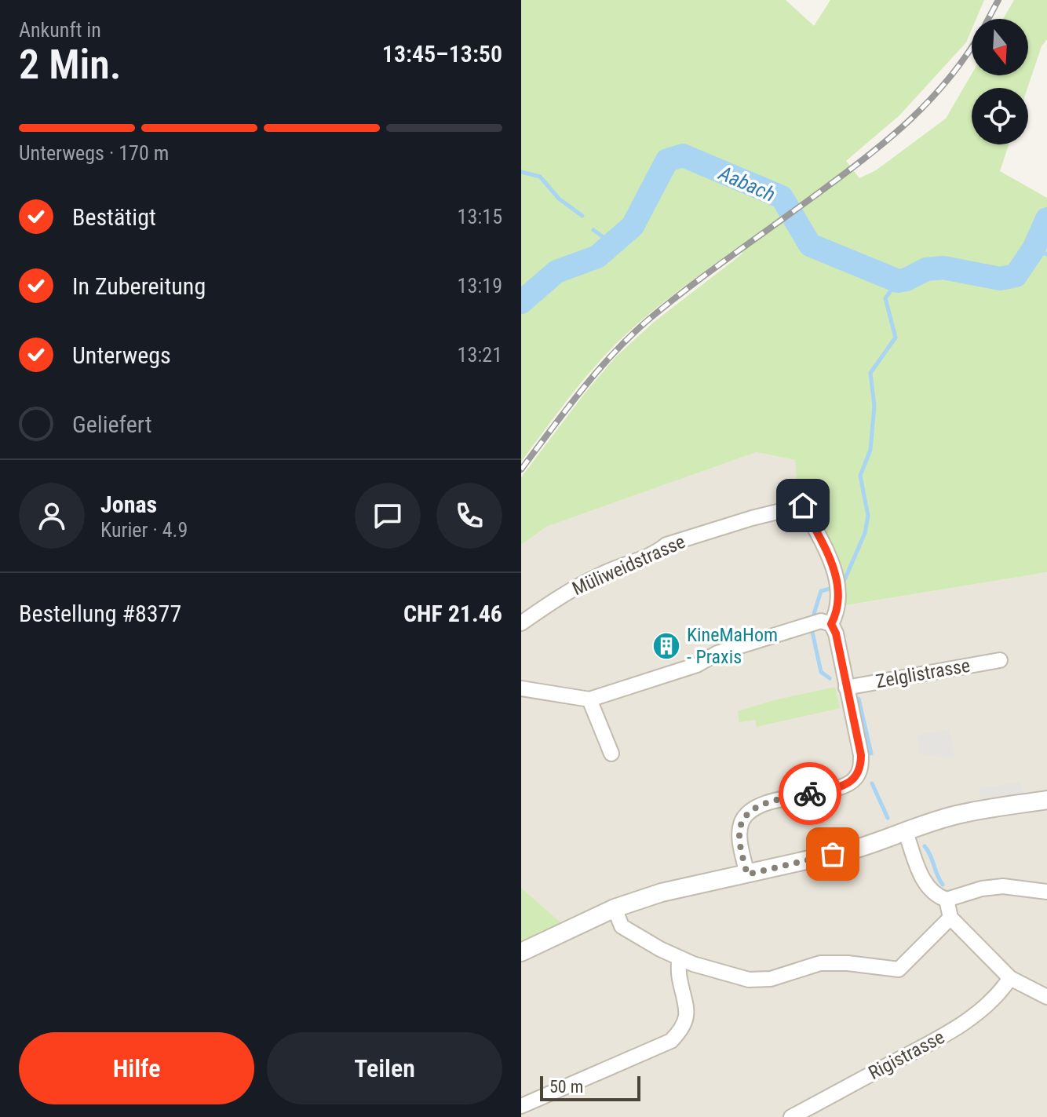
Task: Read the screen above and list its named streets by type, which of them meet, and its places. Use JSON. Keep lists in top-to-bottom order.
{
  "streets": {
    "street": ["Müliweidstrasse", "Zelglistrasse", "Rigistrasse"]
  },
  "water": ["Aabach"],
  "places": {
    "building": ["KineMaHom - Praxis"]
  },
  "scale_bar": "50 m",
  "north": "bottom",
  "page": {
    "heading": ["2 Min.", "Ankunft in", "13:45–13:50"],
    "panel": [
      "Jonas",
      "Kurier · 4.9",
      "Bestellung #8377",
      "CHF 21.46"
    ],
    "bar": "Unterwegs · 170 m",
    "list": [
      ["Bestätigt", "13:15"],
      ["In Zubereitung", "13:19"],
      ["Unterwegs", "13:21"],
      "Geliefert"
    ],
    "buttons": ["Hilfe", "Teilen"],
    "scale": "50 m"
  }
}
